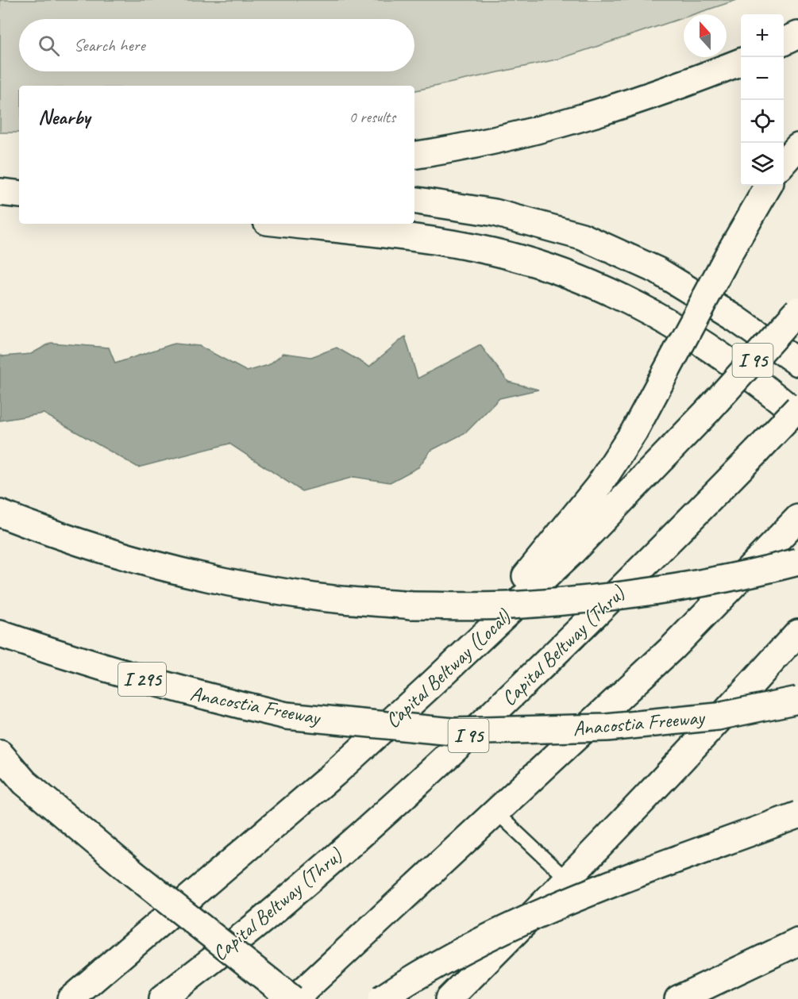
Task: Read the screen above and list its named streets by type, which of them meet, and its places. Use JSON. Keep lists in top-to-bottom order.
{
  "streets": {
    "highway": [
      "I 95",
      "Capital Beltway (Thru)",
      "Capital Beltway (Local)",
      "I 295",
      "Anacostia Freeway"
    ]
  },
  "north": "top",
  "page": {
    "map_buttons": ["+", "−"],
    "search": "Search here",
    "heading": ["Nearby", "0 results"]
  }
}
